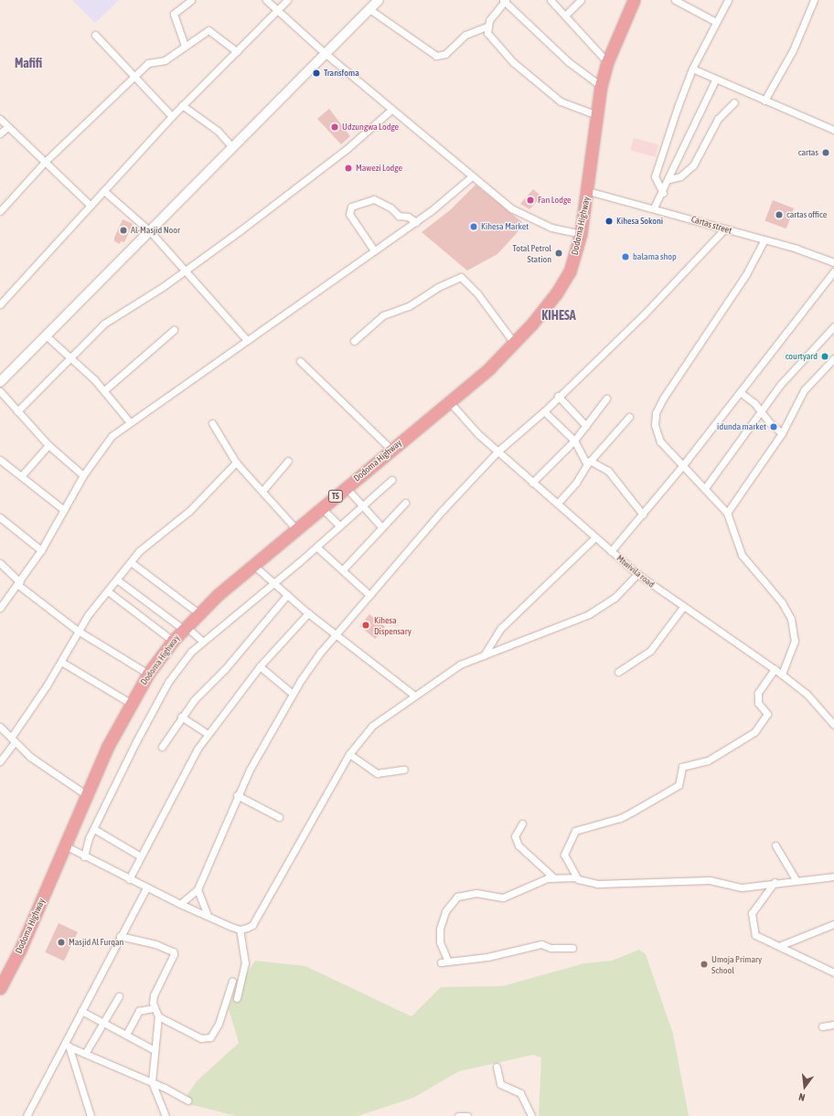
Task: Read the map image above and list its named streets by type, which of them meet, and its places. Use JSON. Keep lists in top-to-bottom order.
{
  "streets": {
    "highway": ["Dodoma Highway", "T5"],
    "street": ["Cartas street", "Mtwivila road"]
  },
  "crossings": [
    ["Cartas street", "Dodoma Highway"],
    ["Dodoma Highway", "Mtwivila road"]
  ],
  "districts": ["Mafifi", "KIHESA"],
  "places": [
    "Transfoma",
    "Udzungwa Lodge",
    "cartas",
    "Mawezi Lodge",
    "Fan Lodge",
    "cartas office",
    "Kihesa Sokoni",
    "Kihesa Market",
    "Al-Masjid Noor",
    "Total Petrol Station",
    "balama shop",
    "courtyard",
    "idunda market",
    "Kihesa Dispensary",
    "Masjid Al Furqan",
    "Umoja Primary School"
  ],
  "north": "bottom"
}
